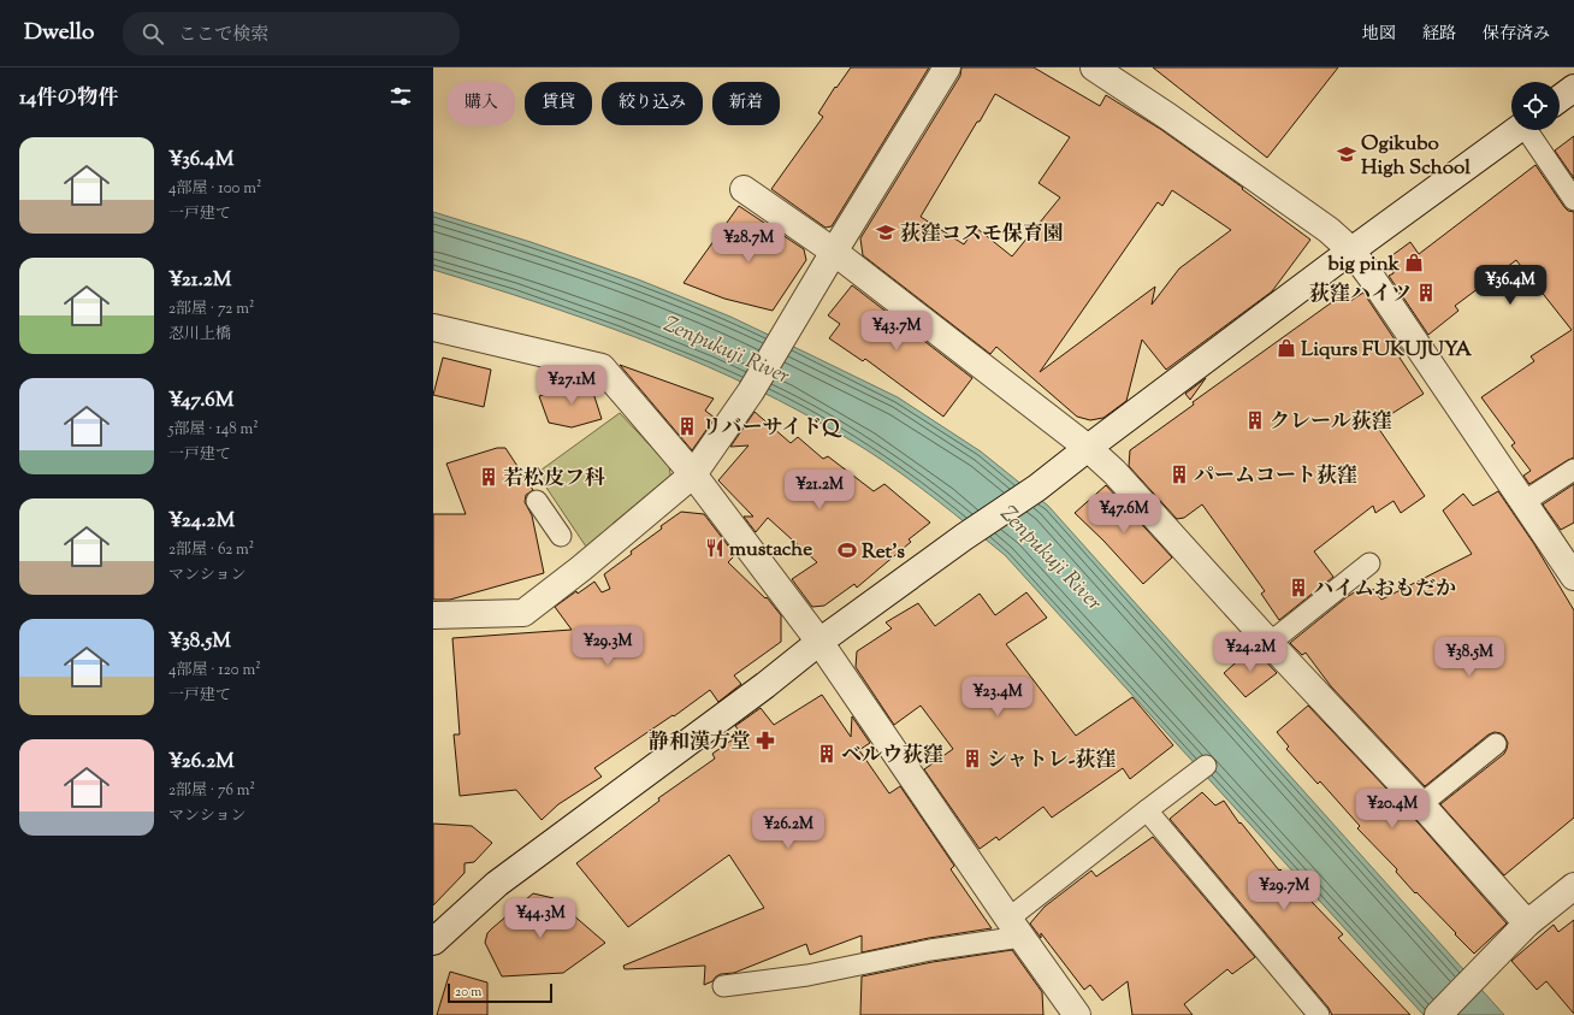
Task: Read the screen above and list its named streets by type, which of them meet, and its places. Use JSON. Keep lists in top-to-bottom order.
{
  "water": ["Zenpukuji River"],
  "places": {
    "school or university": ["Ogikubo High School", "荻窪コスモ保育園"],
    "shop": ["big pink", "Liqurs FUKUJUYA"],
    "building": [
      "荻窪ハイツ",
      "クレール荻窪",
      "リバーサイドQ",
      "パームコート荻窪",
      "若松皮フ科",
      "ハイムおもだか",
      "ベルウ荻窪",
      "シャトレ-荻窪"
    ],
    "restaurant": ["mustache"],
    "sports": ["Ret's"],
    "pharmacy": ["静和漢方堂"]
  },
  "scale_bar": "20 m",
  "page": {
    "header": "Dwello",
    "search": "ここで検索",
    "nav": ["地図", "経路", "保存済み"],
    "heading": "14件の物件",
    "chip": [
      "購入",
      "賃貸",
      "絞り込み",
      "新着"
    ],
    "list": [
      {
        "name": "¥36.4M",
        "note": "4部屋 · 100 m² · 一戸建て"
      },
      {
        "name": "¥21.2M",
        "note": "2部屋 · 72 m² · 忍川上橋"
      },
      {
        "name": "¥47.6M",
        "note": "5部屋 · 148 m² · 一戸建て"
      },
      {
        "name": "¥24.2M",
        "note": "2部屋 · 62 m² · マンション"
      },
      {
        "name": "¥38.5M",
        "note": "4部屋 · 120 m² · 一戸建て"
      },
      {
        "name": "¥26.2M",
        "note": "2部屋 · 76 m² · マンション"
      }
    ],
    "price": [
      "¥28.7M",
      "¥36.4M",
      "¥43.7M",
      "¥27.1M",
      "¥21.2M",
      "¥47.6M",
      "¥29.3M",
      "¥24.2M",
      "¥38.5M",
      "¥23.4M",
      "¥20.4M",
      "¥26.2M",
      "¥29.7M",
      "¥44.3M"
    ],
    "scale": "20 m"
  }
}
